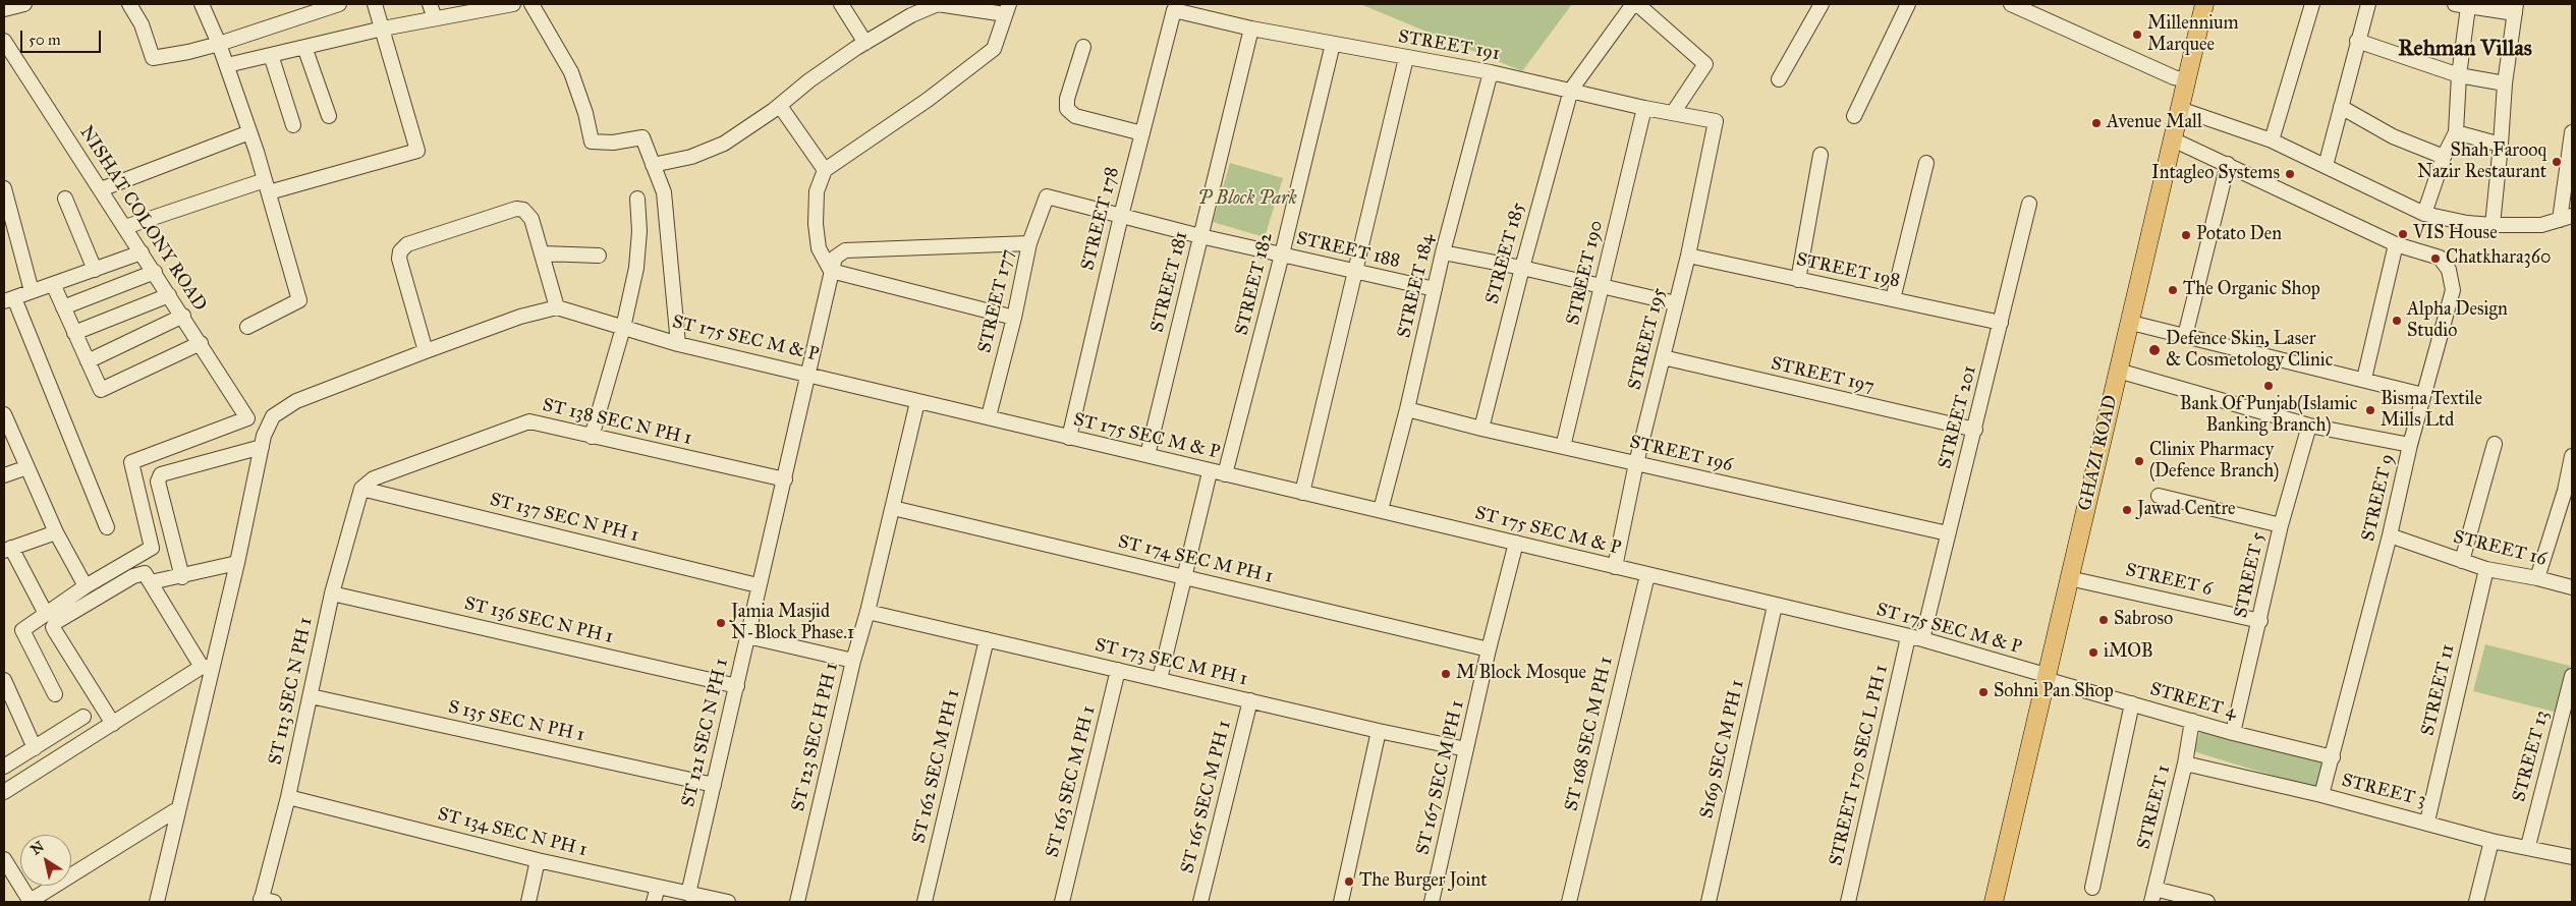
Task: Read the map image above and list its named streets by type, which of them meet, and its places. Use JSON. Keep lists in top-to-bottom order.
{
  "streets": {
    "main road": ["GHAZI ROAD"],
    "street": [
      "STREET 191",
      "NISHAT COLONY ROAD",
      "STREET 178",
      "STREET 188",
      "STREET 185",
      "STREET 198",
      "STREET 190",
      "STREET 181",
      "STREET 182",
      "STREET 184",
      "STREET 177",
      "ST 175 SEC M & P",
      "STREET 195",
      "STREET 197",
      "STREET 201",
      "ST 138 SEC N PH 1",
      "STREET 196",
      "STREET 9",
      "ST 137 SEC N PH 1",
      "STREET 16",
      "ST 174 SEC M PH 1",
      "STREET 5",
      "STREET 6",
      "ST 136 SEC N PH 1",
      "ST 173 SEC M PH 1",
      "STREET 11",
      "ST 113 SEC N PH 1",
      "STREET 4",
      "S 135 SEC N PH 1",
      "ST 121 SEC N PH 1",
      "ST 168 SEC M PH 1",
      "ST 123 SEC H PH 1",
      "S169 SEC M PH 1",
      "STREET 13",
      "STREET 170 SEC L PH 1",
      "ST 162 SEC M PH 1",
      "ST 167 SEC M PH 1",
      "ST 163 SEC M PH 1",
      "STREET 3",
      "ST 165 SEC M PH 1",
      "STREET 1",
      "ST 134 SEC N PH 1"
    ]
  },
  "crossings": [
    ["STREET 191", "STREET 178"],
    ["STREET 191", "STREET 185"],
    ["STREET 191", "STREET 190"],
    ["STREET 191", "STREET 181"],
    ["STREET 191", "STREET 182"],
    ["STREET 191", "STREET 184"],
    ["STREET 191", "STREET 195"],
    ["STREET 178", "STREET 188"],
    ["STREET 178", "ST 175 SEC M & P"],
    ["STREET 188", "STREET 181"],
    ["STREET 188", "STREET 182"],
    ["STREET 188", "STREET 184"],
    ["STREET 188", "STREET 177"],
    ["STREET 185", "STREET 196"],
    ["STREET 198", "STREET 195"],
    ["STREET 198", "STREET 201"],
    ["STREET 190", "STREET 196"],
    ["STREET 181", "ST 175 SEC M & P"],
    ["STREET 182", "ST 175 SEC M & P"],
    ["STREET 184", "ST 175 SEC M & P"],
    ["STREET 184", "STREET 196"],
    ["STREET 177", "ST 175 SEC M & P"],
    ["ST 175 SEC M & P", "STREET 195"],
    ["ST 175 SEC M & P", "STREET 201"],
    ["ST 175 SEC M & P", "GHAZI ROAD"],
    ["ST 175 SEC M & P", "STREET 4"],
    ["ST 175 SEC M & P", "ST 121 SEC N PH 1"],
    ["ST 175 SEC M & P", "ST 168 SEC M PH 1"],
    ["ST 175 SEC M & P", "ST 123 SEC H PH 1"],
    ["ST 175 SEC M & P", "S169 SEC M PH 1"],
    ["ST 175 SEC M & P", "STREET 170 SEC L PH 1"],
    ["ST 175 SEC M & P", "ST 167 SEC M PH 1"],
    ["STREET 195", "STREET 197"],
    ["STREET 195", "STREET 196"],
    ["STREET 197", "STREET 201"],
    ["STREET 201", "STREET 196"],
    ["ST 138 SEC N PH 1", "ST 137 SEC N PH 1"],
    ["ST 138 SEC N PH 1", "ST 113 SEC N PH 1"],
    ["ST 138 SEC N PH 1", "ST 121 SEC N PH 1"],
    ["GHAZI ROAD", "STREET 9"],
    ["GHAZI ROAD", "STREET 6"],
    ["GHAZI ROAD", "STREET 4"],
    ["STREET 9", "STREET 16"],
    ["STREET 9", "STREET 4"],
    ["STREET 9", "STREET 3"],
    ["ST 137 SEC N PH 1", "ST 113 SEC N PH 1"],
    ["ST 137 SEC N PH 1", "ST 121 SEC N PH 1"],
    ["STREET 16", "STREET 11"],
    ["ST 174 SEC M PH 1", "ST 123 SEC H PH 1"],
    ["ST 174 SEC M PH 1", "ST 167 SEC M PH 1"],
    ["STREET 5", "STREET 6"],
    ["STREET 5", "STREET 4"],
    ["ST 136 SEC N PH 1", "ST 113 SEC N PH 1"],
    ["ST 136 SEC N PH 1", "ST 121 SEC N PH 1"],
    ["ST 173 SEC M PH 1", "ST 123 SEC H PH 1"],
    ["ST 173 SEC M PH 1", "ST 162 SEC M PH 1"],
    ["ST 173 SEC M PH 1", "ST 167 SEC M PH 1"],
    ["ST 173 SEC M PH 1", "ST 163 SEC M PH 1"],
    ["ST 173 SEC M PH 1", "ST 165 SEC M PH 1"],
    ["STREET 11", "STREET 3"],
    ["ST 113 SEC N PH 1", "S 135 SEC N PH 1"],
    ["ST 113 SEC N PH 1", "ST 134 SEC N PH 1"],
    ["STREET 4", "STREET 1"],
    ["S 135 SEC N PH 1", "ST 121 SEC N PH 1"],
    ["ST 121 SEC N PH 1", "ST 134 SEC N PH 1"],
    ["STREET 13", "STREET 3"],
    ["STREET 3", "STREET 1"]
  ],
  "districts": ["Rehman Villas"],
  "parks": ["P Block Park"],
  "places": [
    "Millennium Marquee",
    "Avenue Mall",
    "Shah Farooq Nazir Restaurant",
    "Intagleo Systems",
    "VIS House",
    "Potato Den",
    "Chatkhara360",
    "The Organic Shop",
    "Alpha Design Studio",
    "Defence Skin, Laser & Cosmetology Clinic",
    "Bank Of Punjab(Islamic Banking Branch)",
    "Bisma Textile Mills Ltd",
    "Clinix Pharmacy (Defence Branch)",
    "Jawad Centre",
    "Sabroso",
    "Jamia Masjid N-Block Phase.1",
    "iMOB",
    "M Block Mosque",
    "Sohni Pan Shop",
    "The Burger Joint"
  ],
  "scale_bar": "50 m",
  "north": "top left"
}
